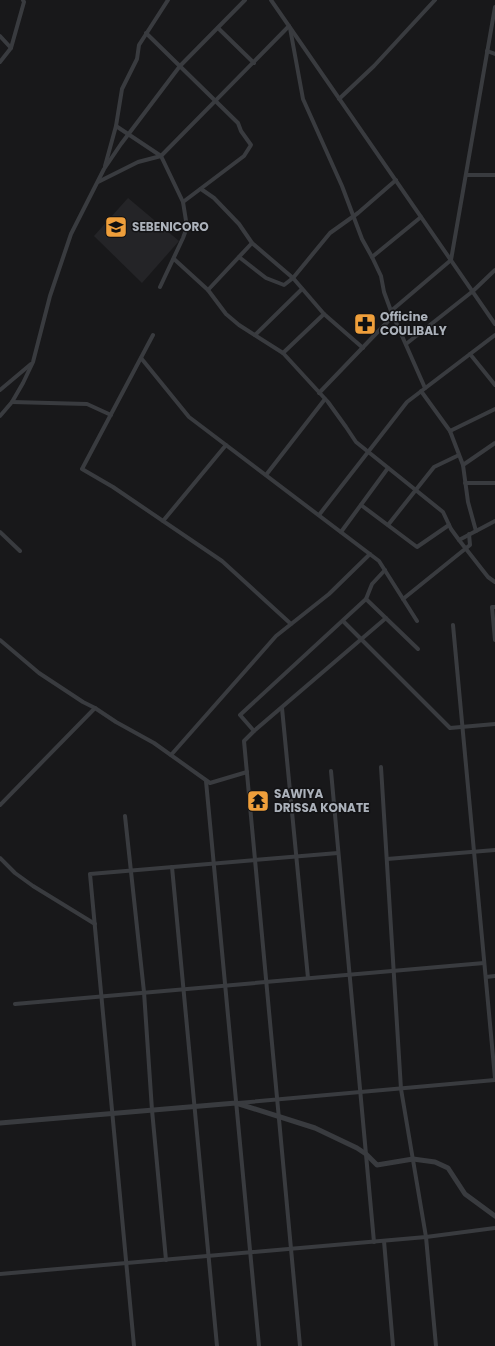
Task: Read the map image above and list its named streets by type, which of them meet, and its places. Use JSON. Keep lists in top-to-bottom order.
{
  "places": {
    "school or university": ["SEBENICORO"],
    "pharmacy": ["Officine COULIBALY"],
    "temple": ["SAWIYA DRISSA KONATE"]
  }
}
